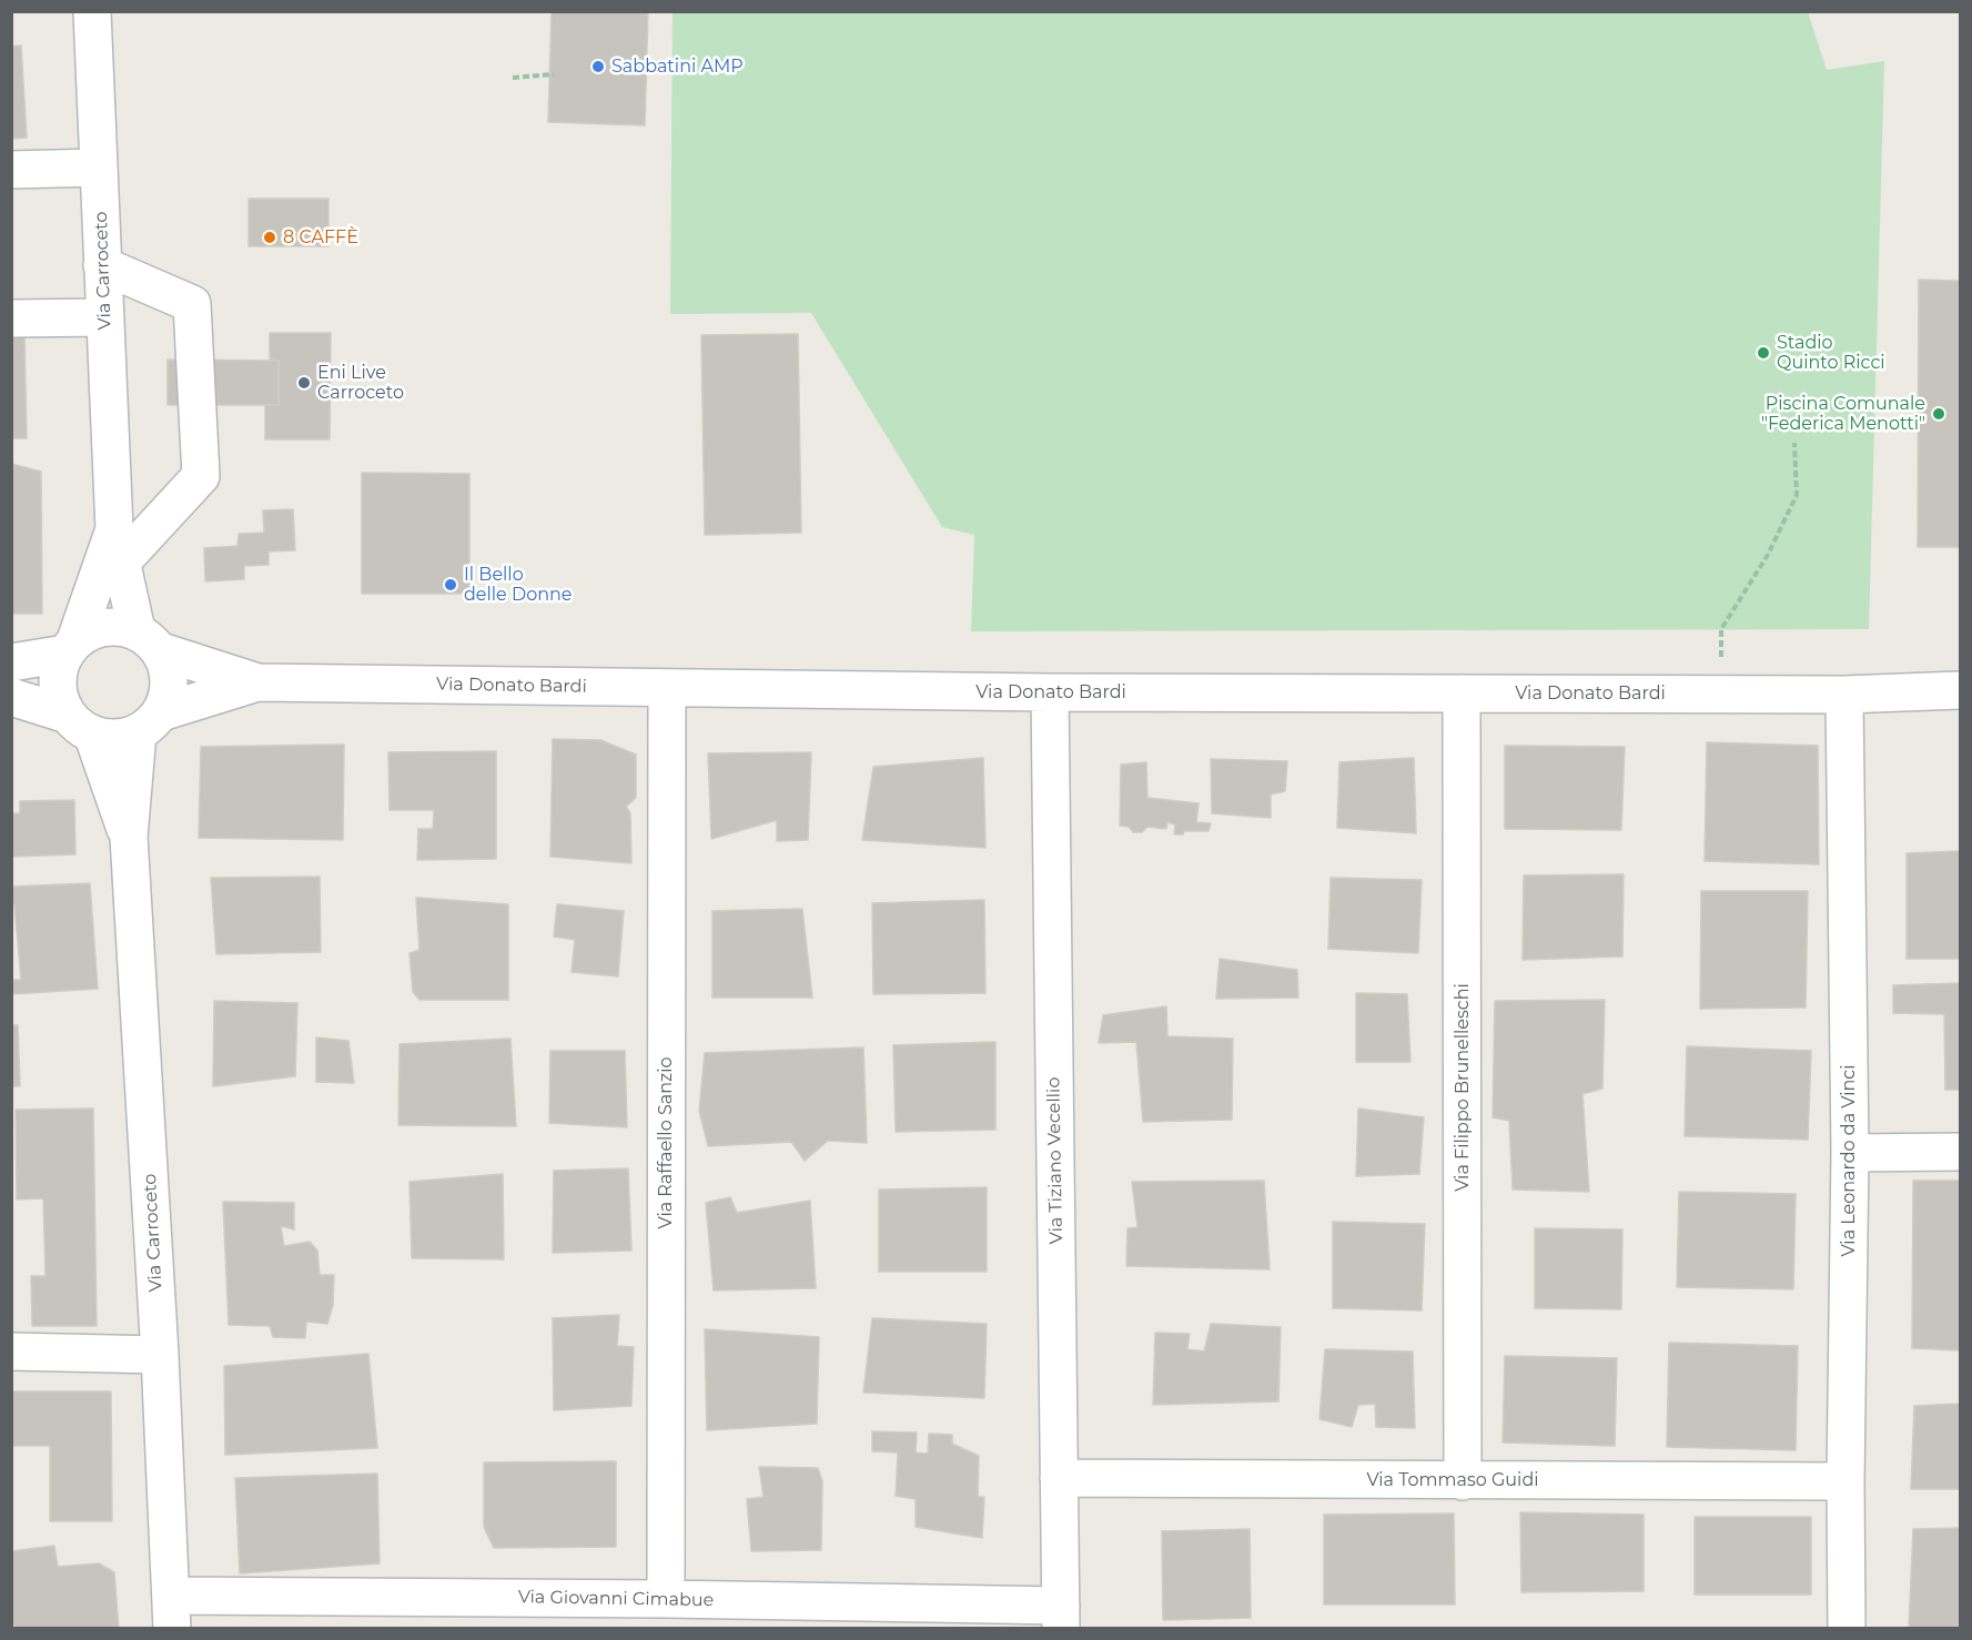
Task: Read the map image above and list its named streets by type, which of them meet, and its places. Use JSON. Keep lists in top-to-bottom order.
{
  "streets": {
    "street": [
      "Via Carroceto",
      "Via Donato Bardi",
      "Via Filippo Brunelleschi",
      "Via Raffaello Sanzio",
      "Via Tiziano Vecellio",
      "Via Leonardo da Vinci",
      "Via Tommaso Guidi",
      "Via Giovanni Cimabue"
    ]
  },
  "crossings": [
    ["Via Carroceto", "Via Donato Bardi"],
    ["Via Carroceto", "Via Giovanni Cimabue"],
    ["Via Donato Bardi", "Via Filippo Brunelleschi"],
    ["Via Donato Bardi", "Via Raffaello Sanzio"],
    ["Via Donato Bardi", "Via Tiziano Vecellio"],
    ["Via Donato Bardi", "Via Leonardo da Vinci"],
    ["Via Filippo Brunelleschi", "Via Tommaso Guidi"],
    ["Via Raffaello Sanzio", "Via Giovanni Cimabue"],
    ["Via Tiziano Vecellio", "Via Tommaso Guidi"],
    ["Via Tiziano Vecellio", "Via Giovanni Cimabue"],
    ["Via Leonardo da Vinci", "Via Tommaso Guidi"]
  ],
  "places": [
    "Sabbatini AMP",
    "8 CAFFÈ",
    "Stadio Quinto Ricci",
    "Eni Live Carroceto",
    "Piscina Comunale \"Federica Menotti\"",
    "Il Bello delle Donne"
  ]
}
